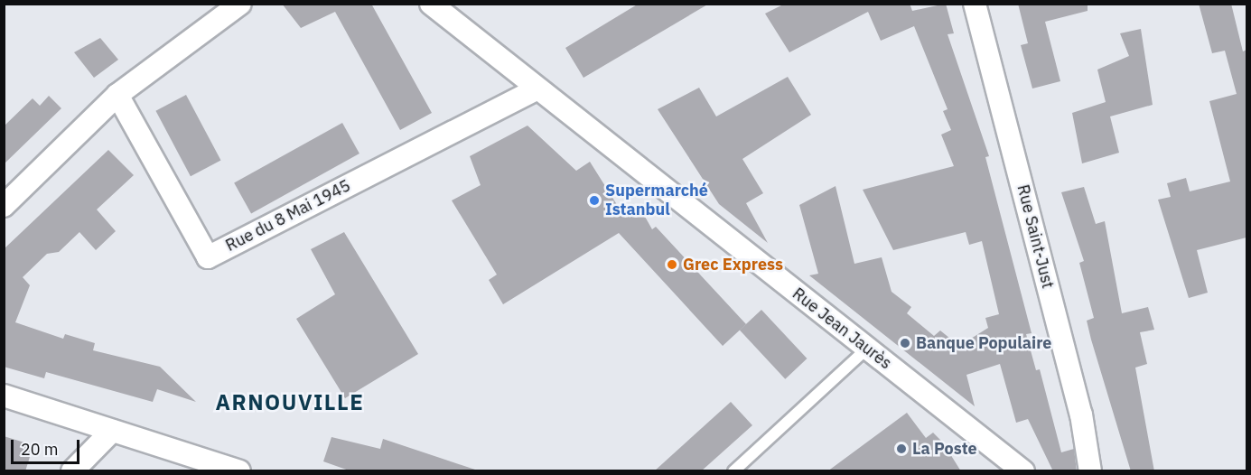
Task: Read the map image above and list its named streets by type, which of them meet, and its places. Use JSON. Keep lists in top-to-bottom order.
{
  "streets": {
    "street": ["Rue du 8 Mai 1945", "Rue Saint-Just", "Rue Jean Jaurès"]
  },
  "crossings": [
    ["Rue du 8 Mai 1945", "Rue Jean Jaurès"]
  ],
  "districts": ["ARNOUVILLE"],
  "places": [
    "Supermarché Istanbul",
    "Grec Express",
    "Banque Populaire",
    "La Poste"
  ],
  "scale_bar": "20 m"
}
